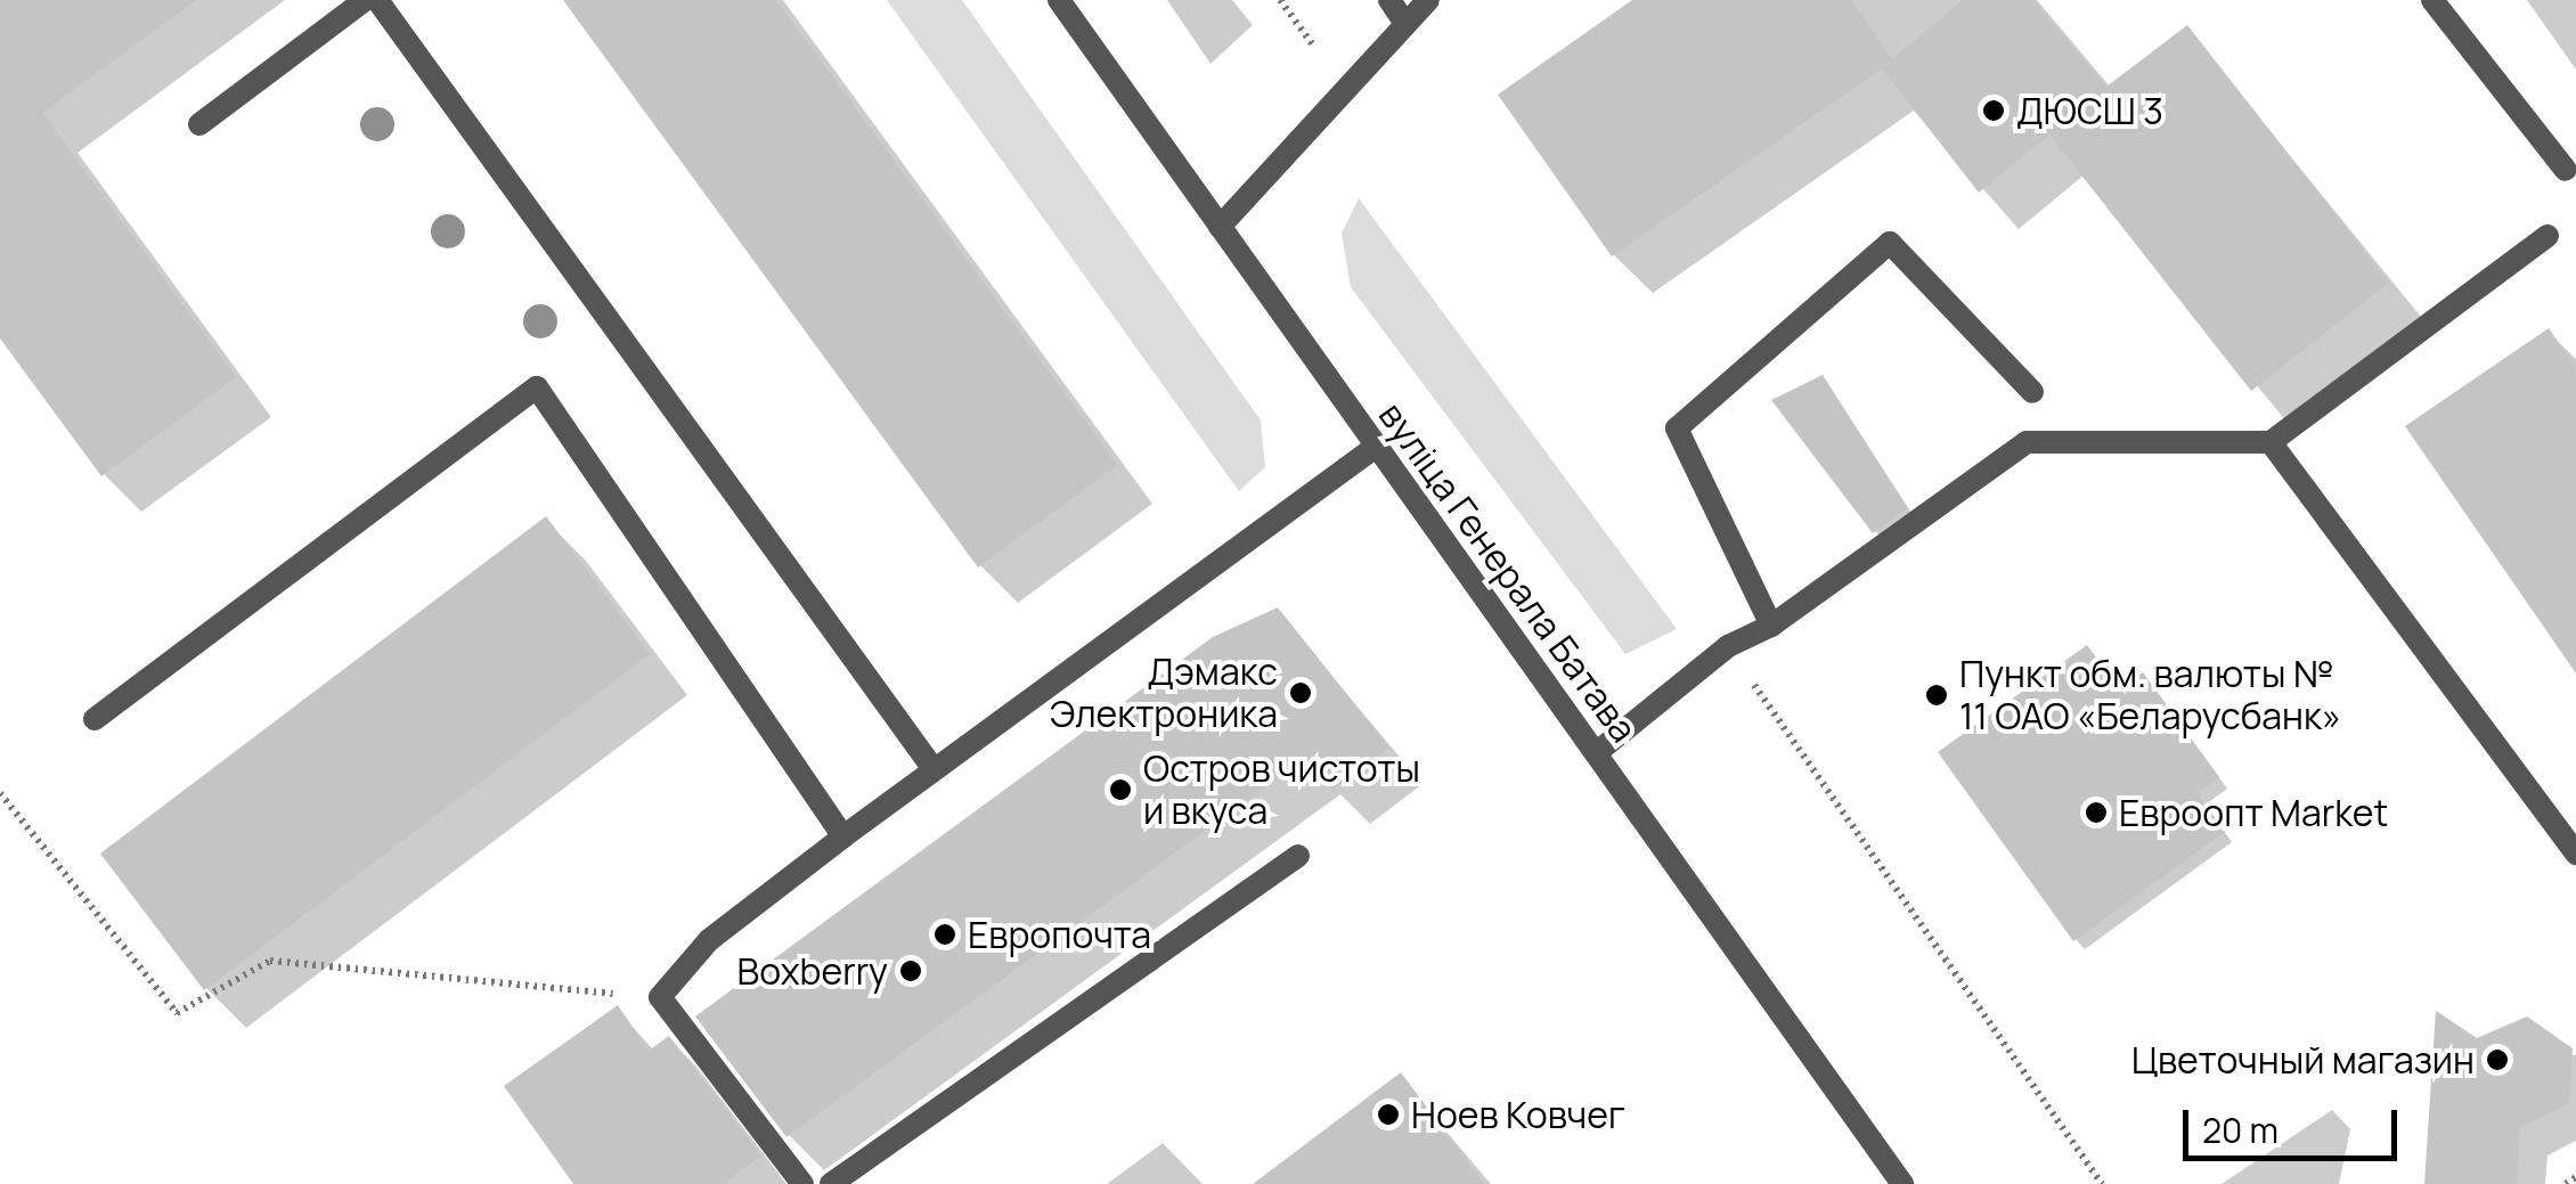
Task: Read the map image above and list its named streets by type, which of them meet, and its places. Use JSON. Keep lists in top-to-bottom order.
{
  "streets": {
    "street": ["вуліца Генерала Батава"]
  },
  "places": [
    "ДЮСШ 3",
    "Дэмакс Электроника",
    "Пункт обм. валюты № 11 ОАО «Беларусбанк»",
    "Остров чистоты и вкуса",
    "Евроопт Market",
    "Европочта",
    "Boxberry",
    "Цветочный магазин",
    "Ноев Ковчег"
  ],
  "scale_bar": "20 m"
}
